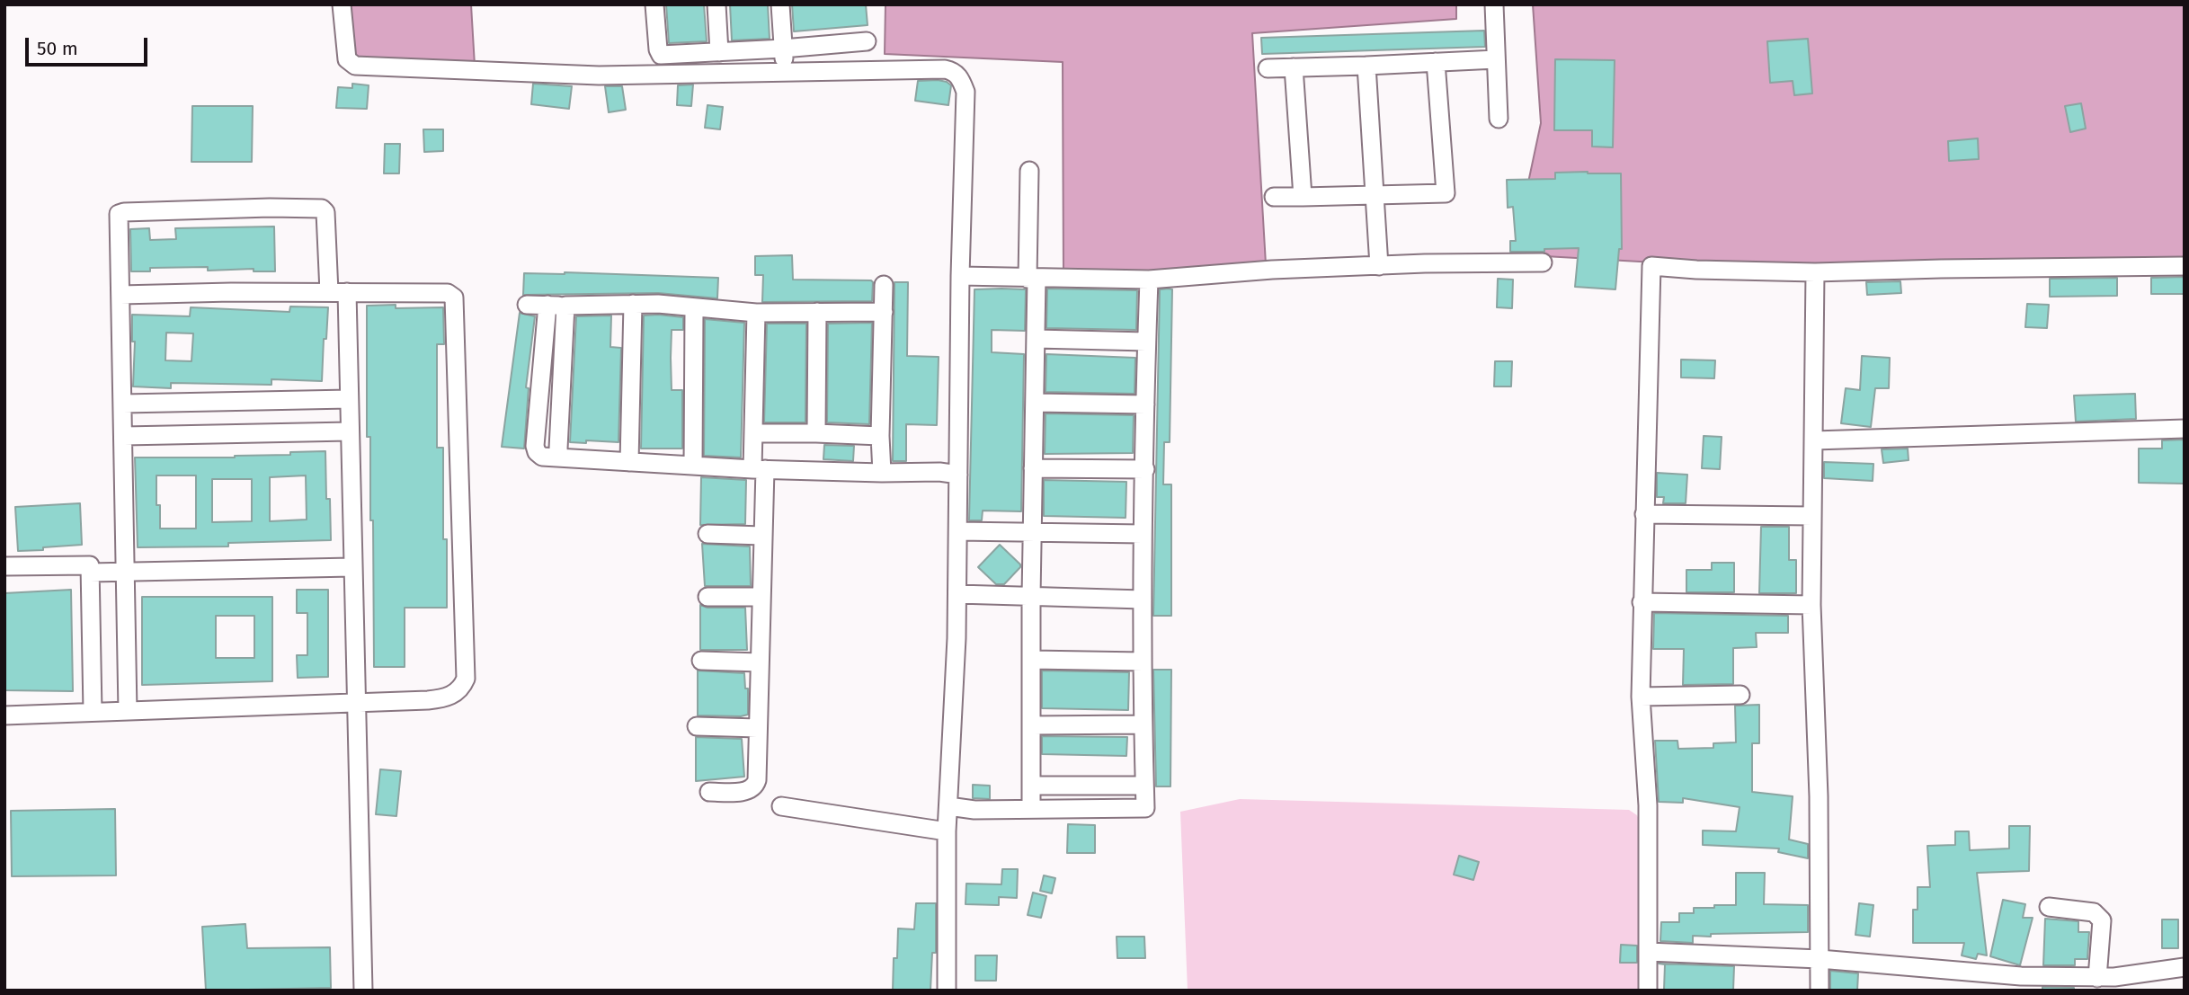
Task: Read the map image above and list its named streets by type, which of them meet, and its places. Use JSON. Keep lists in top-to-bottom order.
{
  "scale_bar": "50 m"
}
